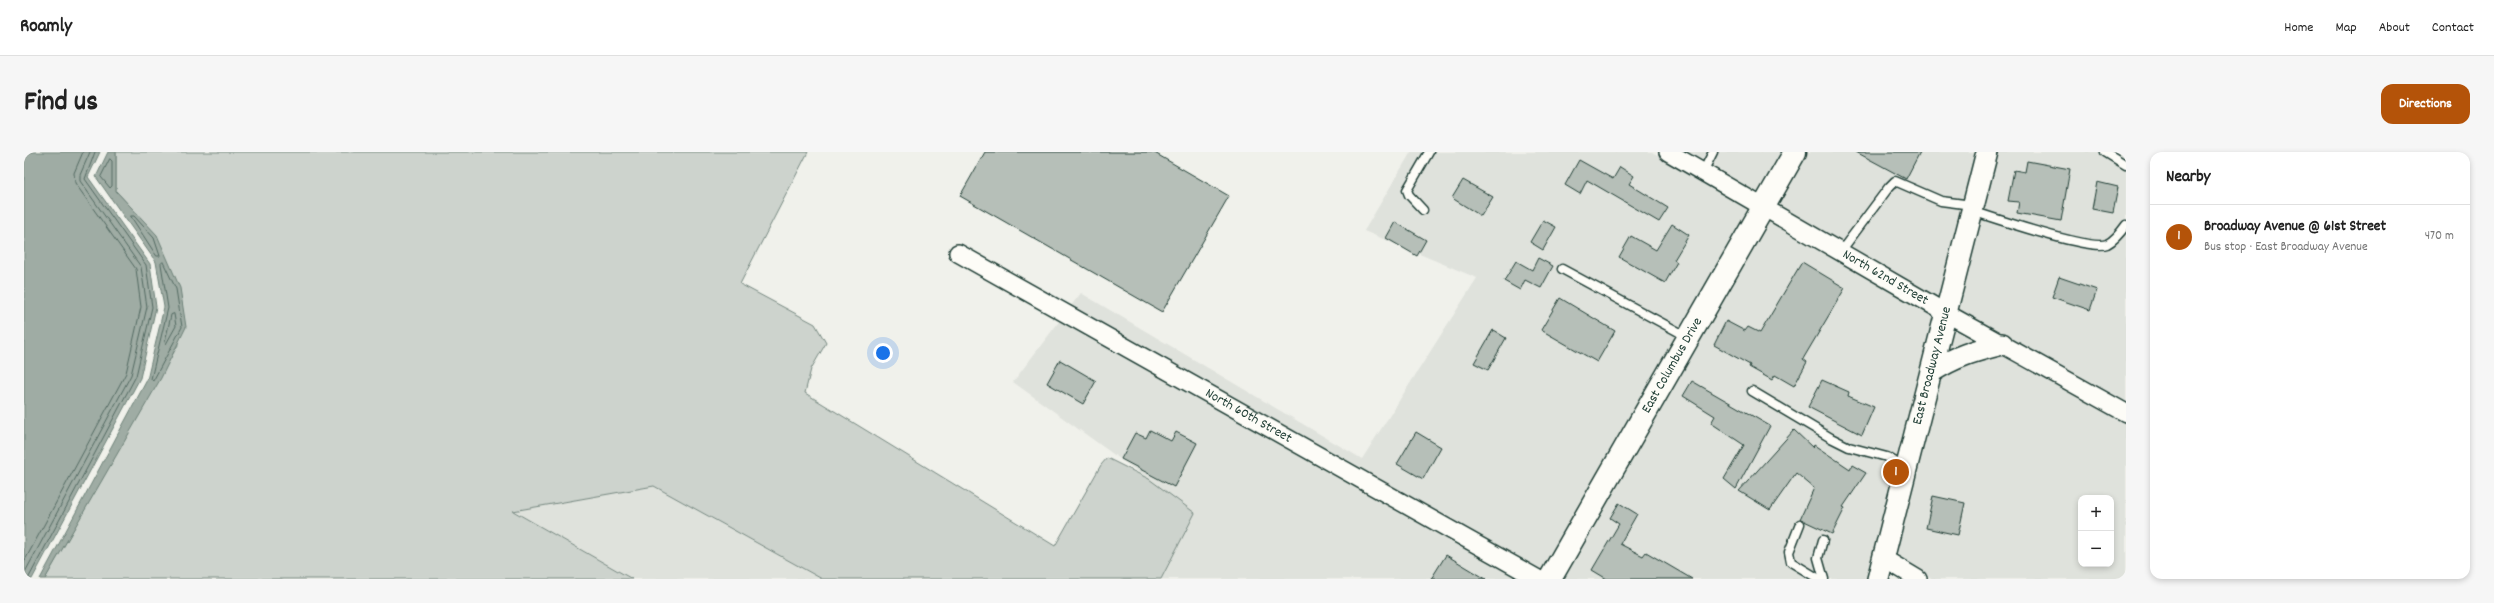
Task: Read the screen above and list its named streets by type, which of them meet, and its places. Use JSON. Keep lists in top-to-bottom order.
{
  "streets": {
    "main road": ["East Columbus Drive"],
    "street": ["North 62nd Street", "East Broadway Avenue", "North 60th Street"]
  },
  "crossings": [
    ["North 62nd Street", "East Broadway Avenue"],
    ["North 62nd Street", "East Columbus Drive"]
  ],
  "page": {
    "header": "Roamly",
    "nav": [
      "Home",
      "Map",
      "About",
      "Contact"
    ],
    "title": "Find us",
    "buttons": "Directions",
    "heading": "Nearby",
    "list": [
      {
        "mark": "1",
        "name": "Broadway Avenue @ 61st Street",
        "note": "Bus stop · East Broadway Avenue",
        "value": "470 m"
      }
    ],
    "pins": "1",
    "map_buttons": ["+", "−"]
  }
}
